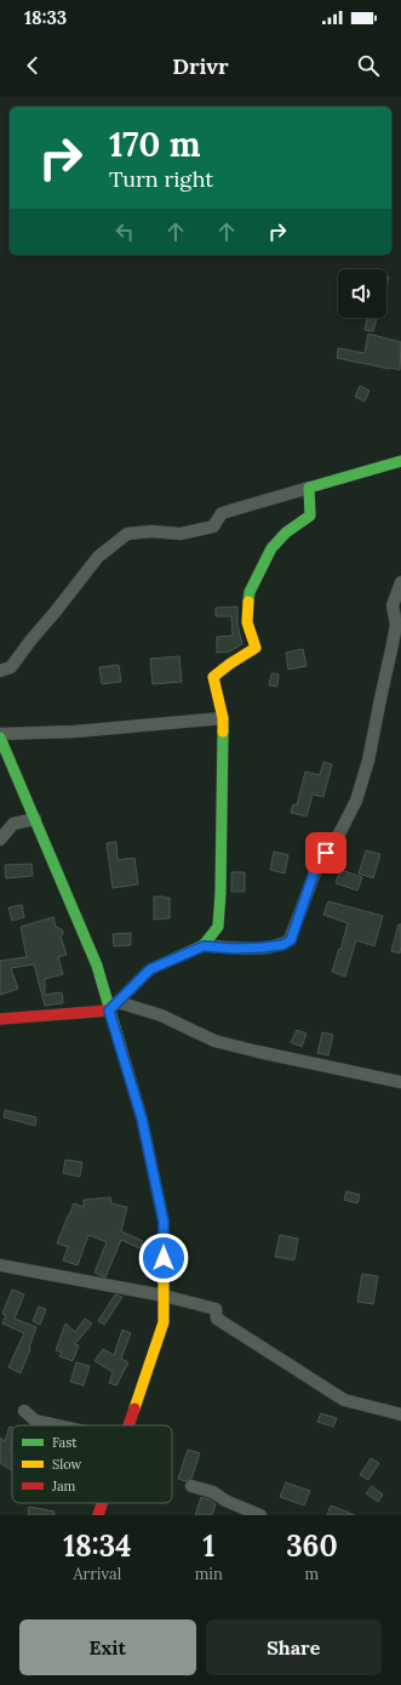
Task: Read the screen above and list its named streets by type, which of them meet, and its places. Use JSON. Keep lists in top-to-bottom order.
{
  "legend": ["Fast", "Slow", "Jam"],
  "page": {
    "status": "18:33",
    "header": "Drivr",
    "turn": ["170 m", "Turn right"],
    "eta": [
      "18:34",
      "Arrival",
      "1",
      "min",
      "360",
      "m"
    ],
    "buttons": ["Exit", "Share"]
  }
}
